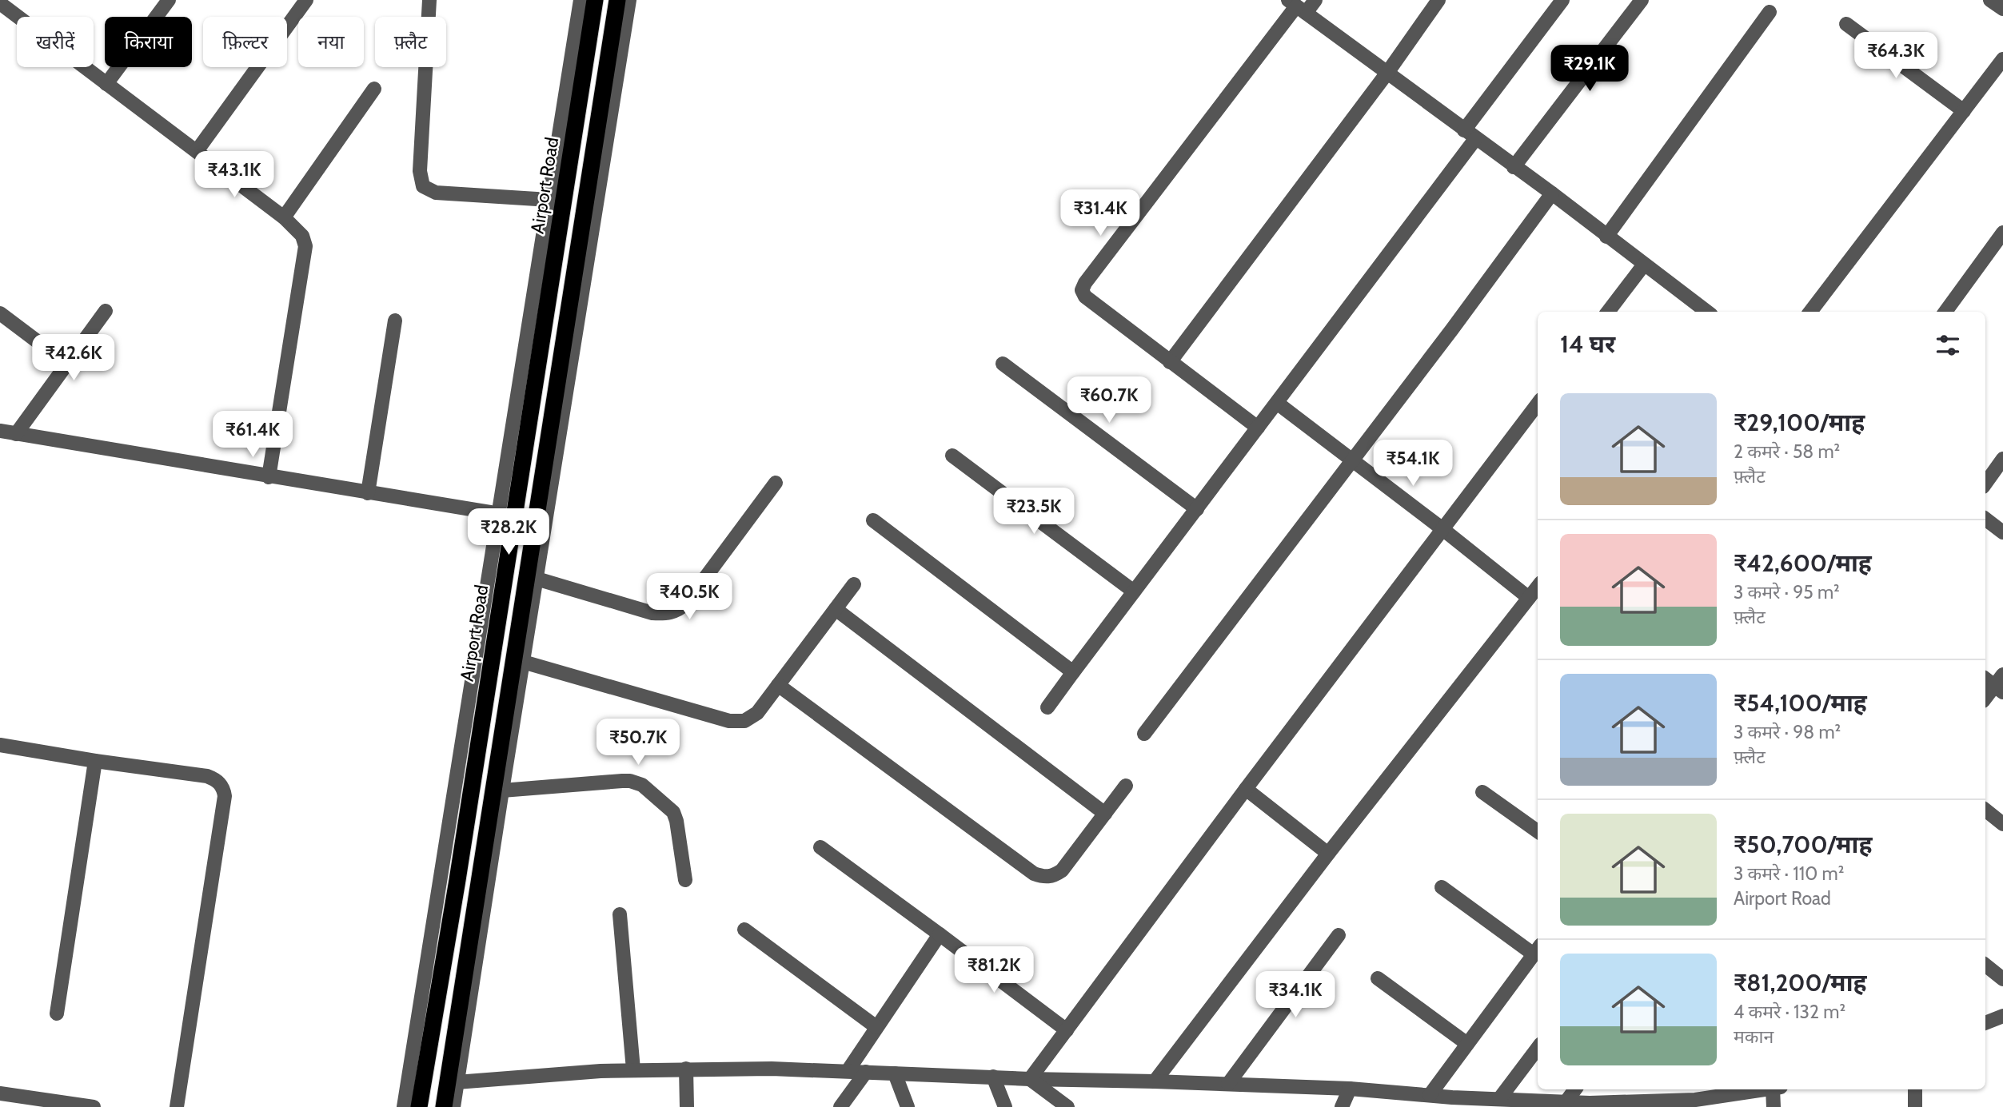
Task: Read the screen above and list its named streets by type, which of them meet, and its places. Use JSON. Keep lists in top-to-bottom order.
{
  "streets": {
    "highway": ["Airport Road"]
  },
  "page": {
    "chip": [
      "खरीदें",
      "किराया",
      "फ़िल्टर",
      "नया",
      "फ़्लैट"
    ],
    "price": [
      "₹64.3K",
      "₹29.1K",
      "₹43.1K",
      "₹31.4K",
      "₹42.6K",
      "₹60.7K",
      "₹61.4K",
      "₹54.1K",
      "₹23.5K",
      "₹28.2K",
      "₹40.5K",
      "₹50.7K",
      "₹81.2K",
      "₹34.1K"
    ],
    "heading": "14 घर",
    "list": [
      {
        "name": "₹29,100/माह",
        "note": "2 कमरे · 58 m² · फ़्लैट"
      },
      {
        "name": "₹42,600/माह",
        "note": "3 कमरे · 95 m² · फ़्लैट"
      },
      {
        "name": "₹54,100/माह",
        "note": "3 कमरे · 98 m² · फ़्लैट"
      },
      {
        "name": "₹50,700/माह",
        "note": "3 कमरे · 110 m² · Airport Road"
      },
      {
        "name": "₹81,200/माह",
        "note": "4 कमरे · 132 m² · मकान"
      }
    ]
  }
}
